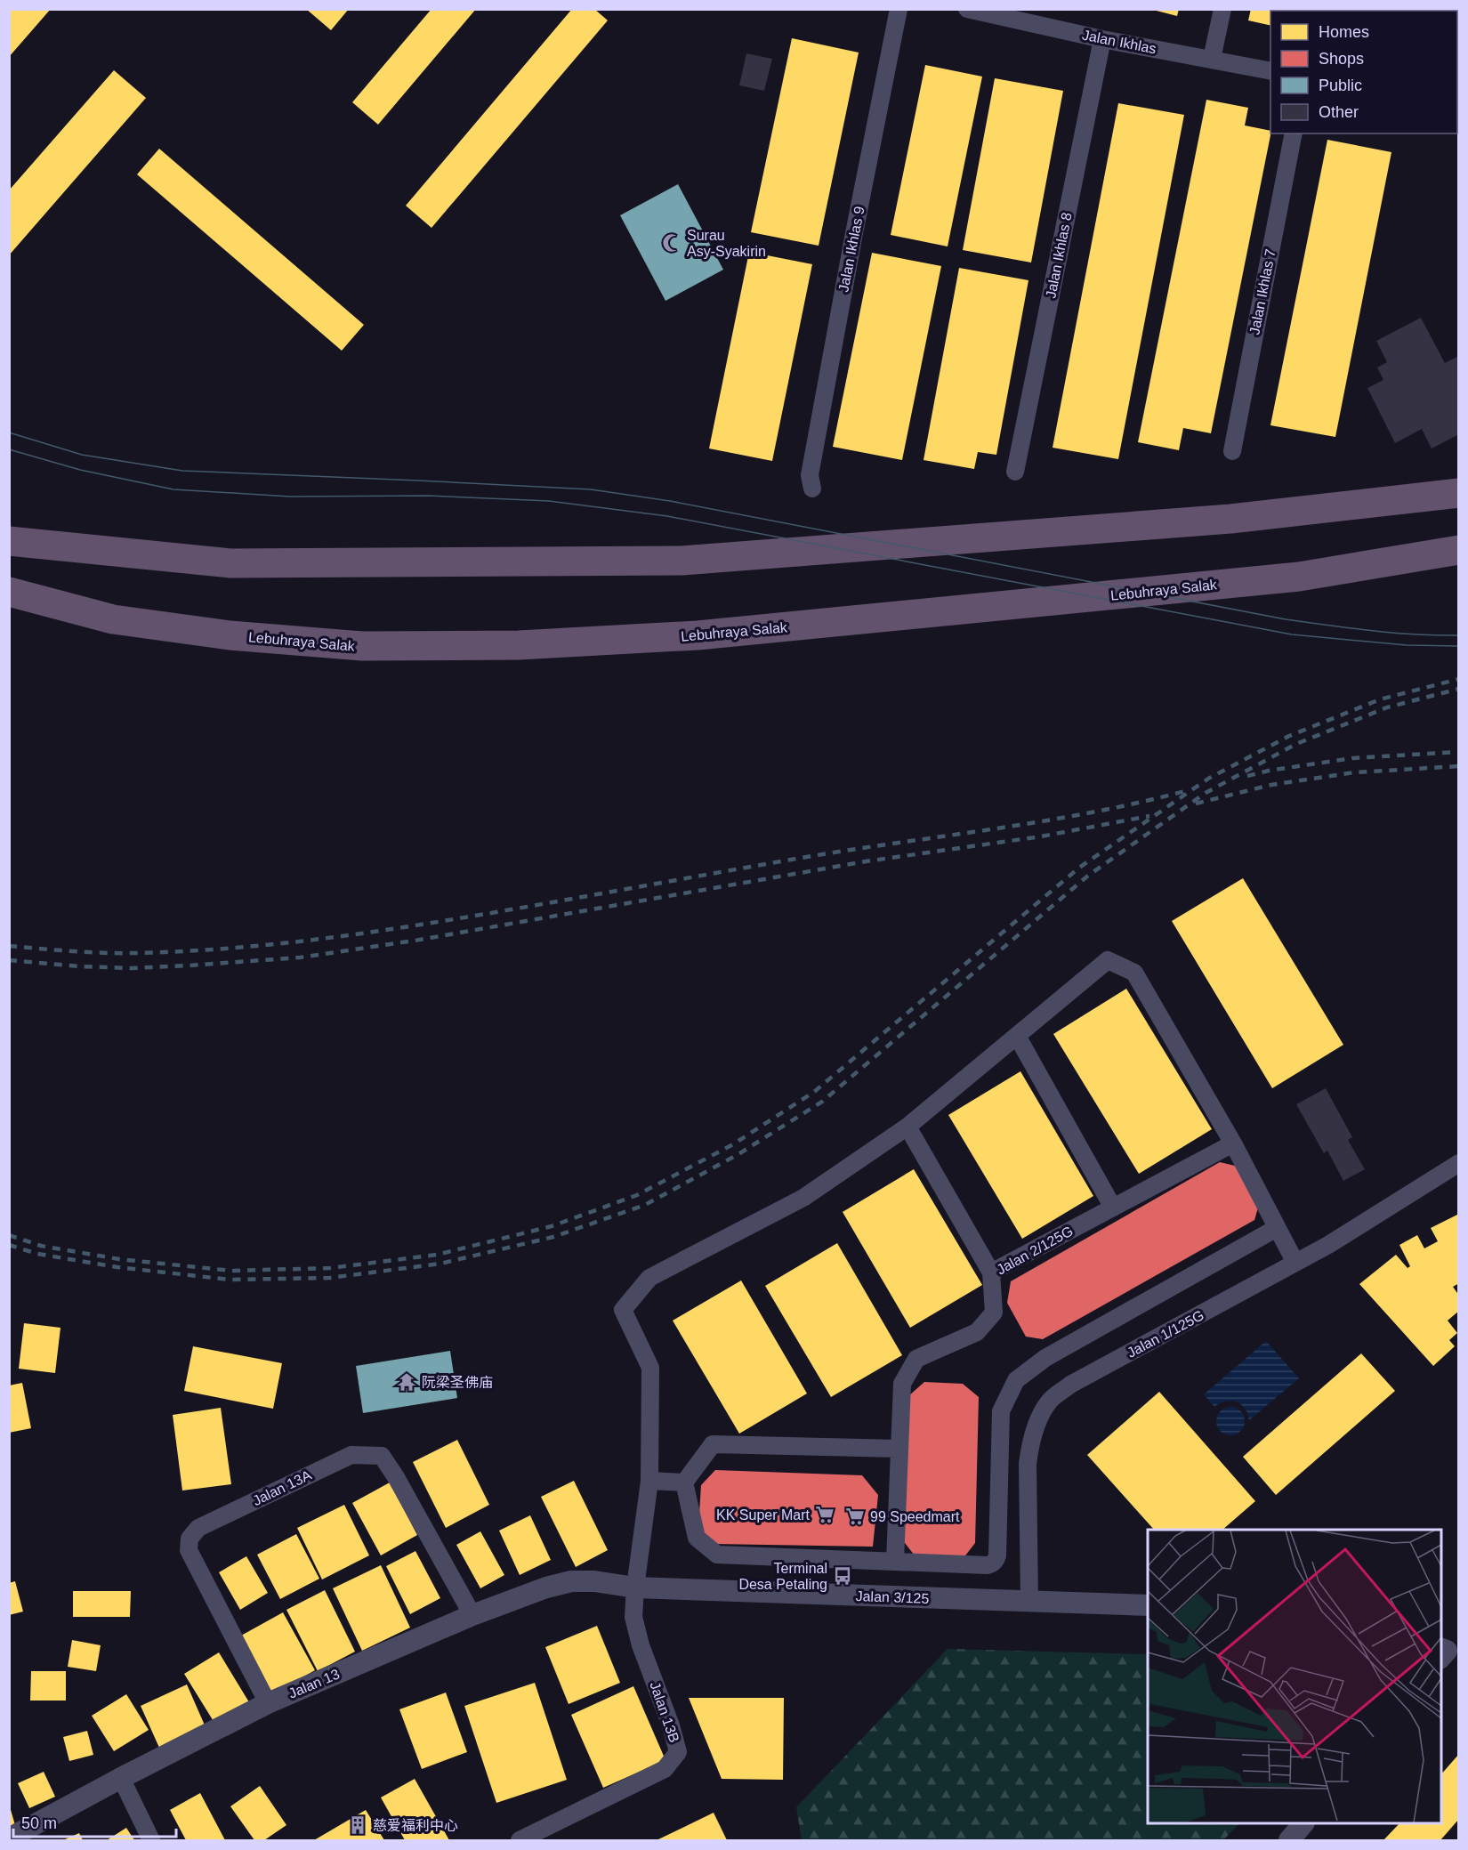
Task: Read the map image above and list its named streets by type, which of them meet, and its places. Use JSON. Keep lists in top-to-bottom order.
{
  "streets": {
    "highway": ["Lebuhraya Salak"],
    "street": [
      "Jalan Ikhlas",
      "Jalan Ikhlas 9",
      "Jalan Ikhlas 8",
      "Jalan Ikhlas 7",
      "Jalan 2/125G",
      "Jalan 1/125G",
      "Jalan 13A",
      "Jalan 3/125",
      "Jalan 13",
      "Jalan 13B"
    ]
  },
  "crossings": [
    ["Jalan Ikhlas", "Jalan Ikhlas 8"],
    ["Jalan 1/125G", "Jalan 3/125"],
    ["Jalan 13A", "Jalan 13"],
    ["Jalan 3/125", "Jalan 13"],
    ["Jalan 3/125", "Jalan 13B"],
    ["Jalan 13", "Jalan 13B"]
  ],
  "places": {
    "mosque": ["Surau Asy-Syakirin"],
    "temple": ["阮梁圣佛庙"],
    "supermarket": ["KK Super Mart", "99 Speedmart"],
    "bus stop": ["Terminal Desa Petaling"],
    "building": ["慈爱福利中心"]
  },
  "legend": [
    "Homes",
    "Shops",
    "Public",
    "Other"
  ],
  "scale_bar": "50 m"
}
